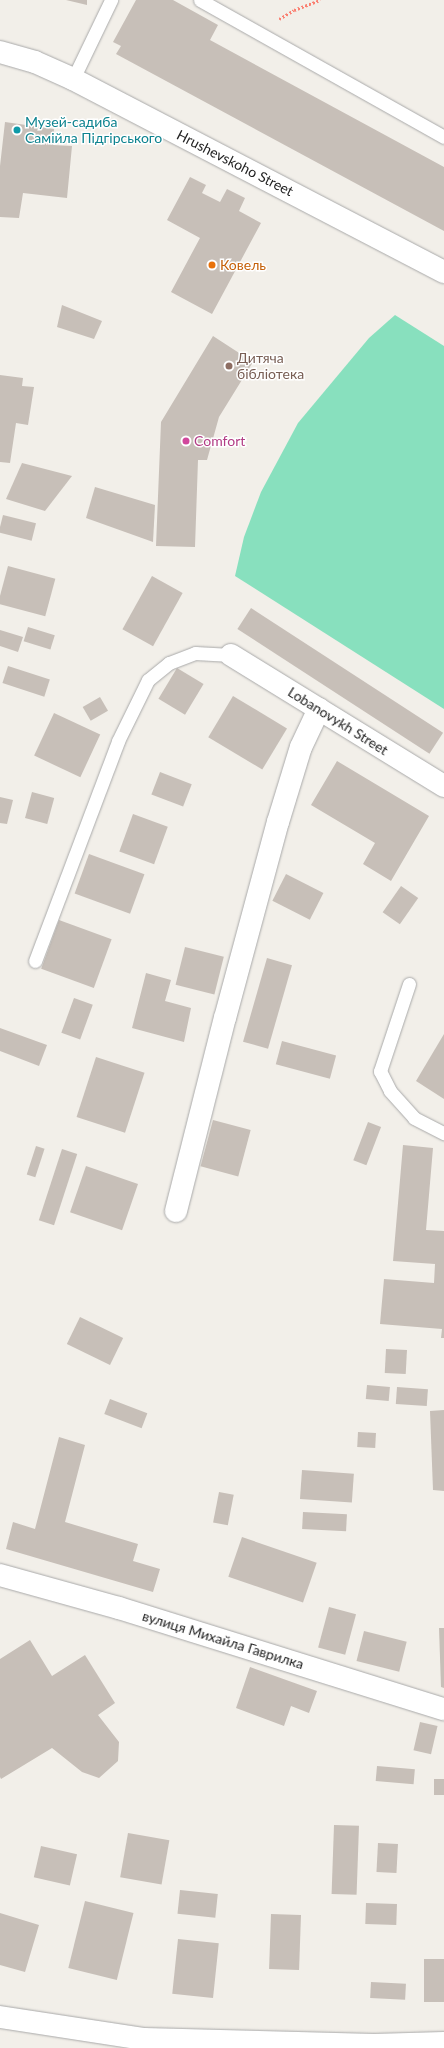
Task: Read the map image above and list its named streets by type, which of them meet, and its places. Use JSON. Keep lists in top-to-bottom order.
{
  "streets": {
    "street": ["Hrushevskoho Street", "Lobanovykh Street", "вулиця Михайла Гаврилка"]
  },
  "places": [
    "Музей-садиба Самійла Підгірського",
    "Ковель",
    "Дитяча бібліотека",
    "Comfort"
  ]
}
